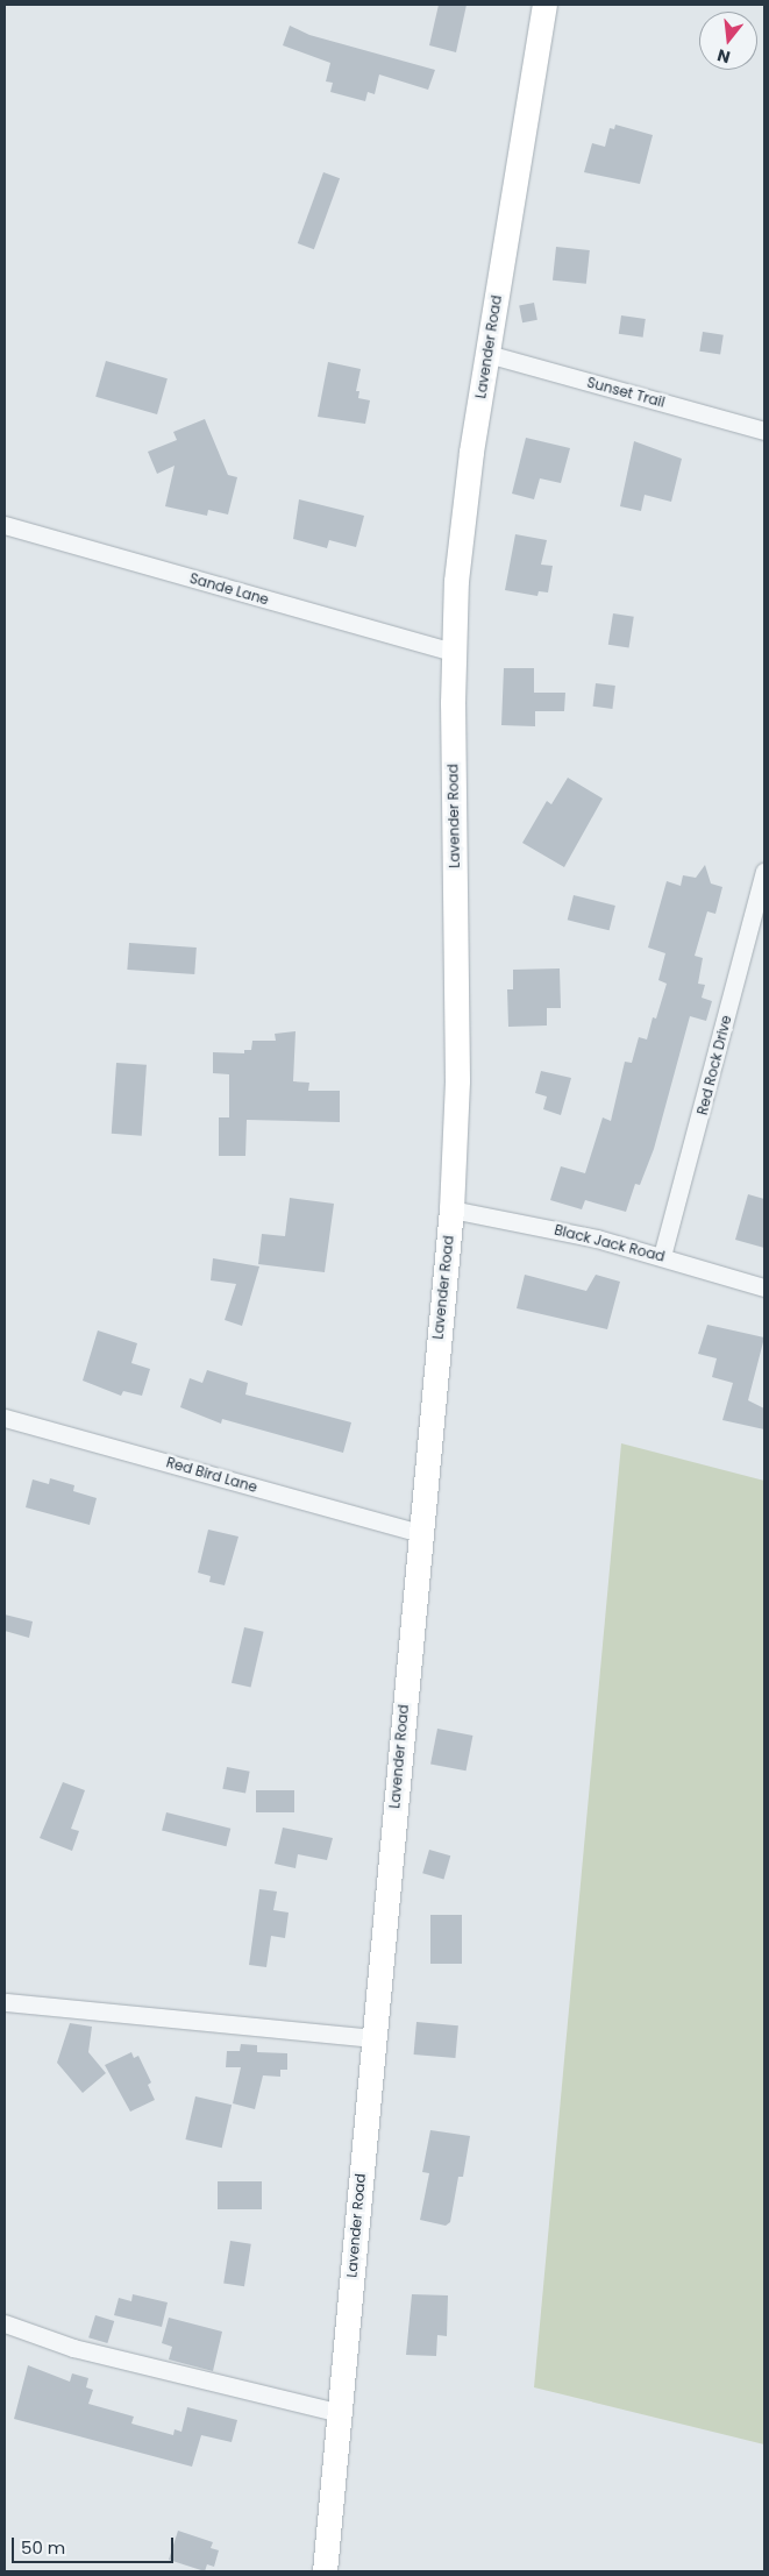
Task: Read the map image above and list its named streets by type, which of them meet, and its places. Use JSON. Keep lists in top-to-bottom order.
{
  "streets": {
    "street": [
      "Lavender Road",
      "Sunset Trail",
      "Sande Lane",
      "Red Rock Drive",
      "Black Jack Road",
      "Red Bird Lane"
    ]
  },
  "crossings": [
    ["Lavender Road", "Sunset Trail"],
    ["Lavender Road", "Sande Lane"],
    ["Lavender Road", "Black Jack Road"],
    ["Lavender Road", "Red Bird Lane"],
    ["Red Rock Drive", "Black Jack Road"]
  ],
  "scale_bar": "50 m",
  "north": "bottom"
}
